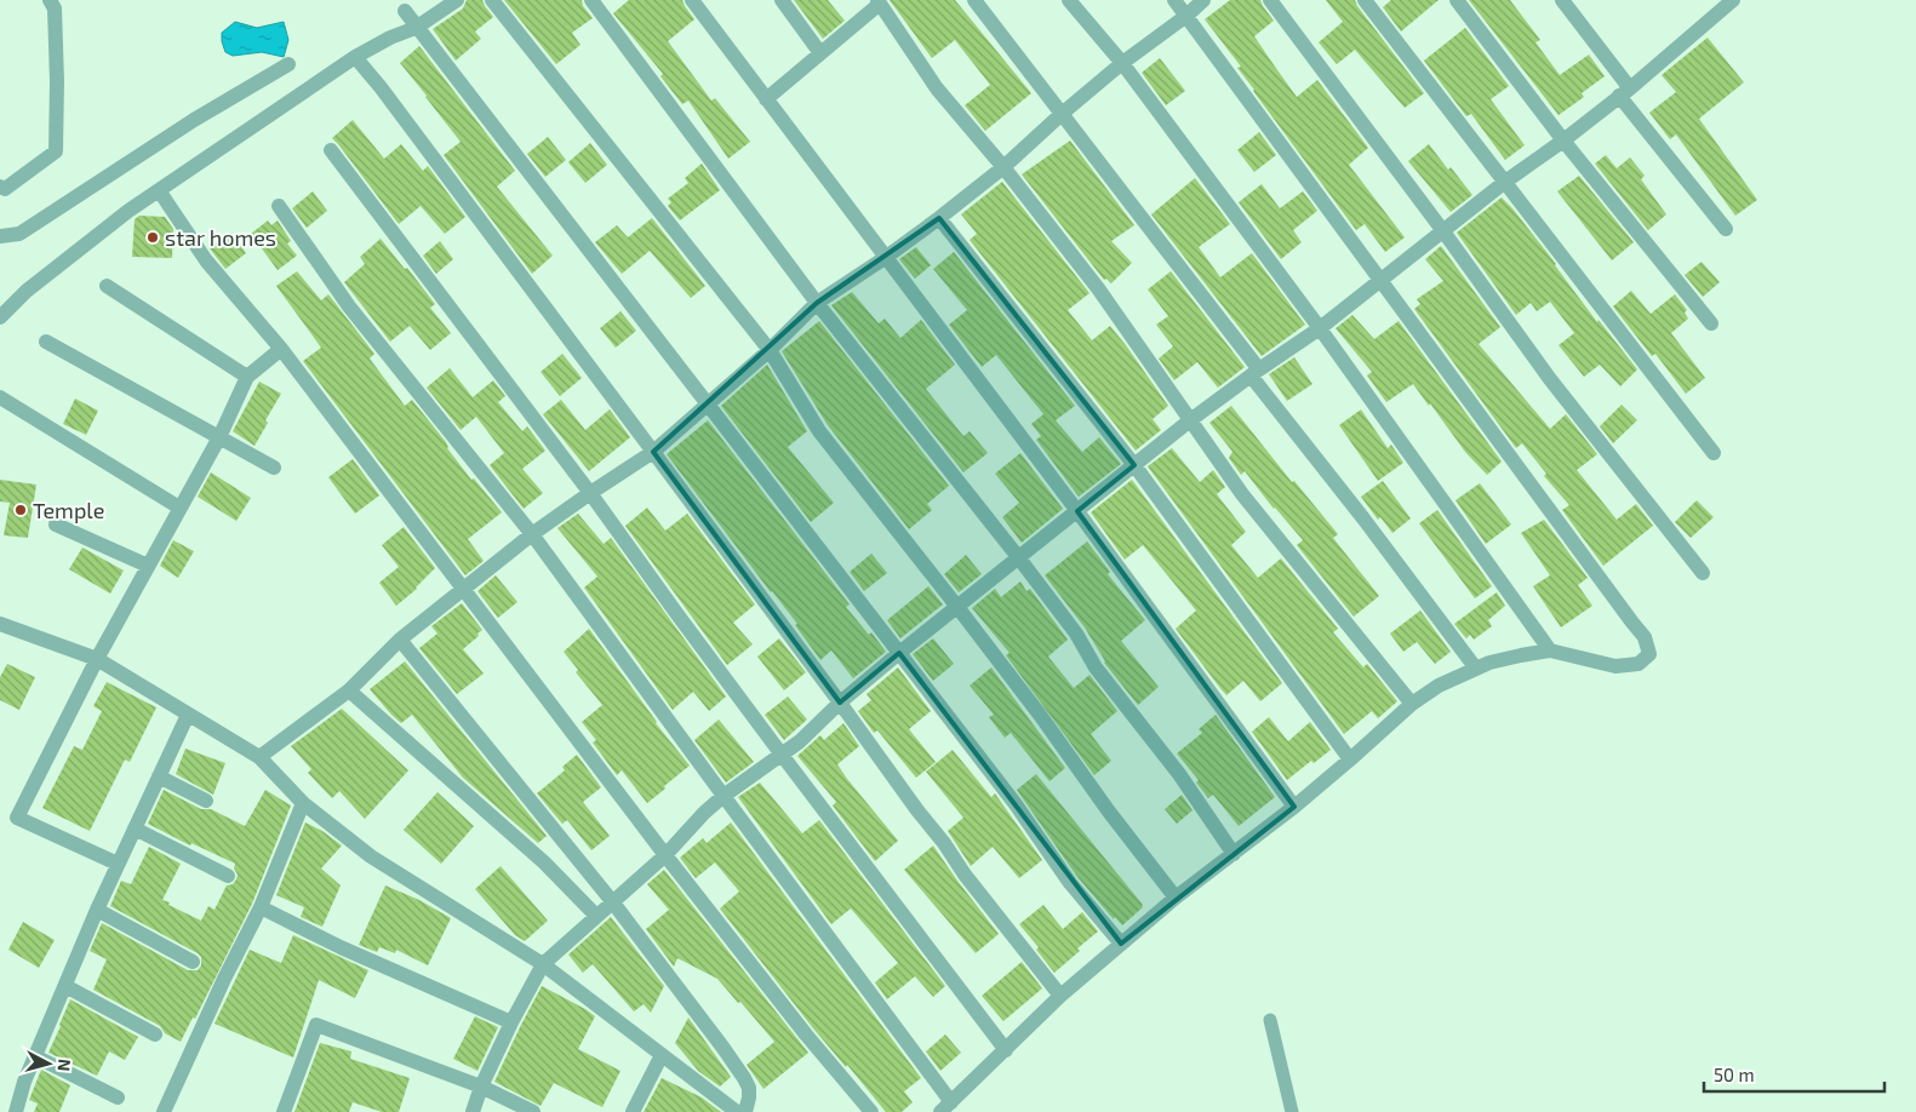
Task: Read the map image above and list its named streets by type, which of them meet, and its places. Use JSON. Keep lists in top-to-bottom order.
{
  "places": ["star homes", "Temple"],
  "scale_bar": "50 m",
  "north": "right"
}
